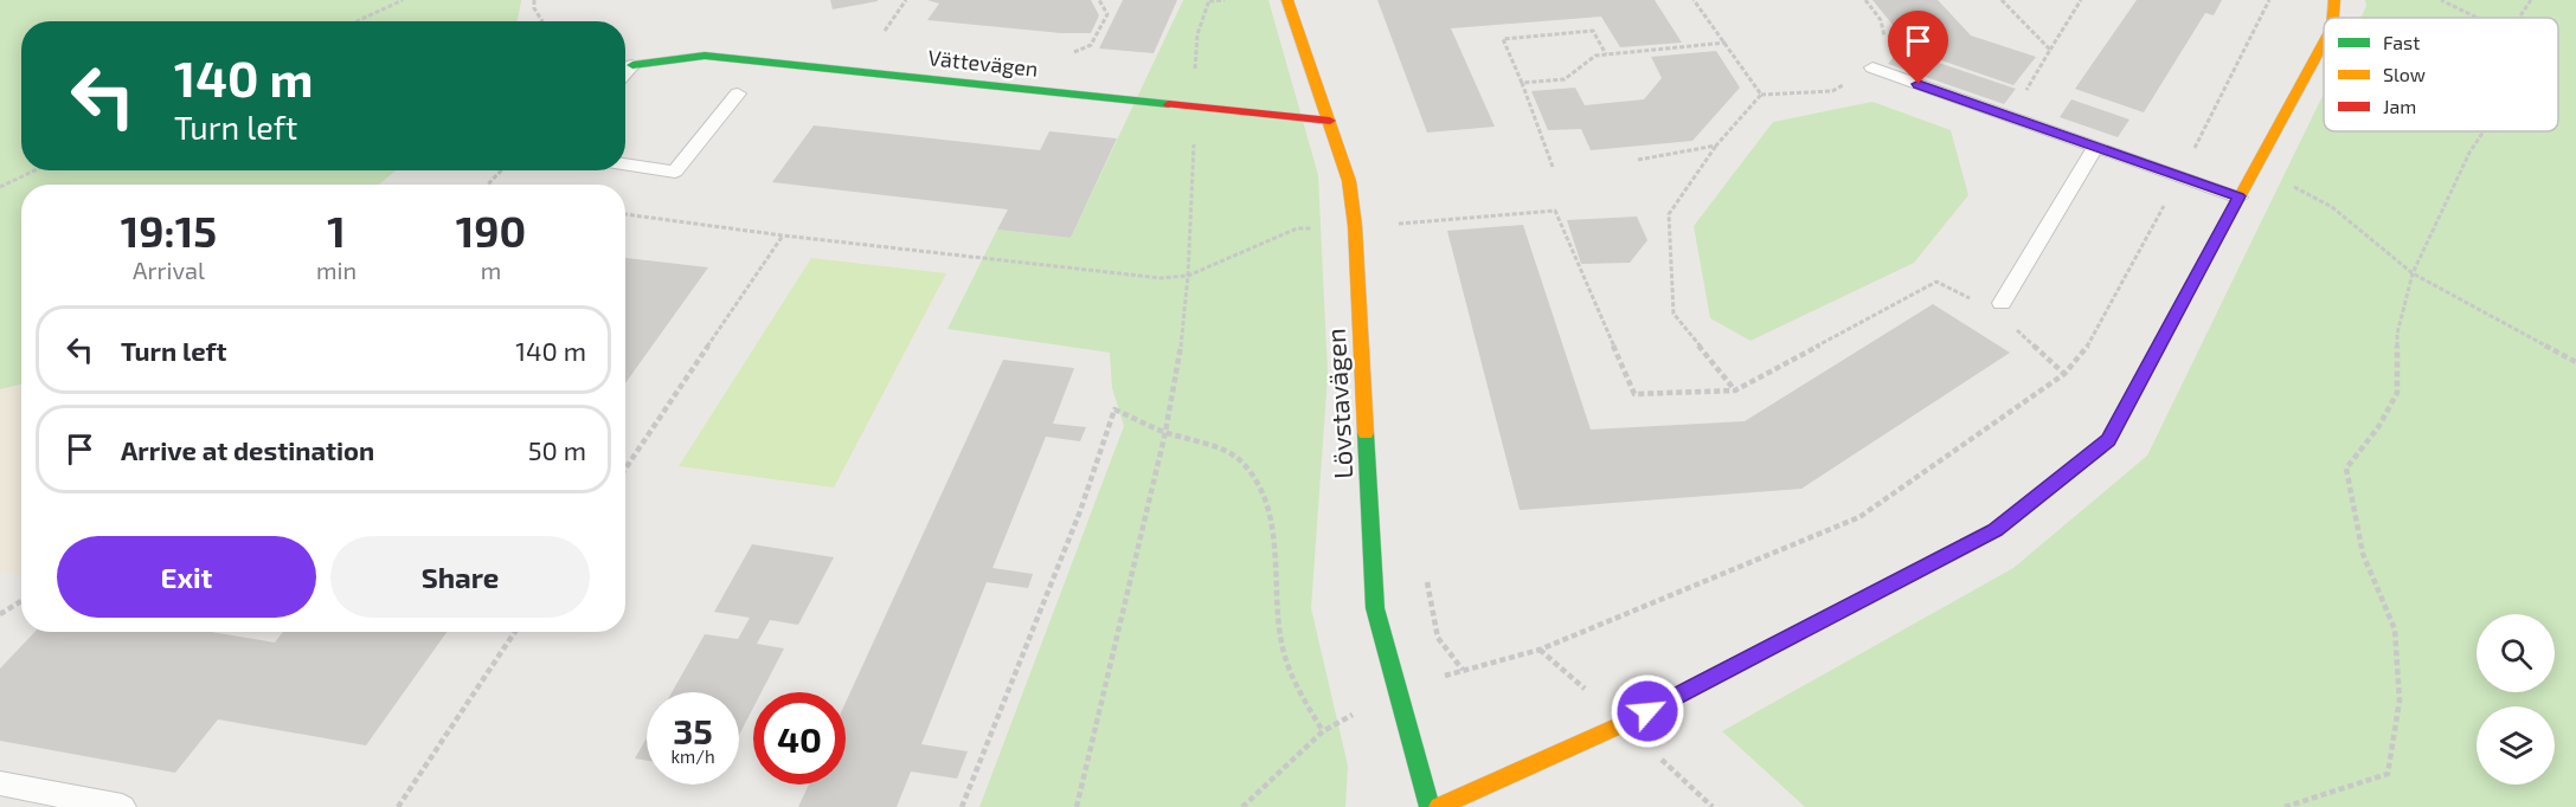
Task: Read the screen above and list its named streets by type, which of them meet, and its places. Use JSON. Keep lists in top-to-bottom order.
{
  "streets": {
    "street": ["Vättevägen", "Lövstavägen"]
  },
  "crossings": [
    ["Vättevägen", "Lövstavägen"]
  ],
  "legend": ["Fast", "Slow", "Jam"],
  "page": {
    "turn": ["140 m", "Turn left"],
    "eta": [
      "19:15",
      "Arrival",
      "1",
      "min",
      "190",
      "m"
    ],
    "list": [
      {
        "name": "Turn left",
        "value": "140 m"
      },
      {
        "name": "Arrive at destination",
        "value": "50 m"
      }
    ],
    "buttons": ["Exit", "Share"],
    "speed": "35 km/h",
    "limit": "40"
  }
}
